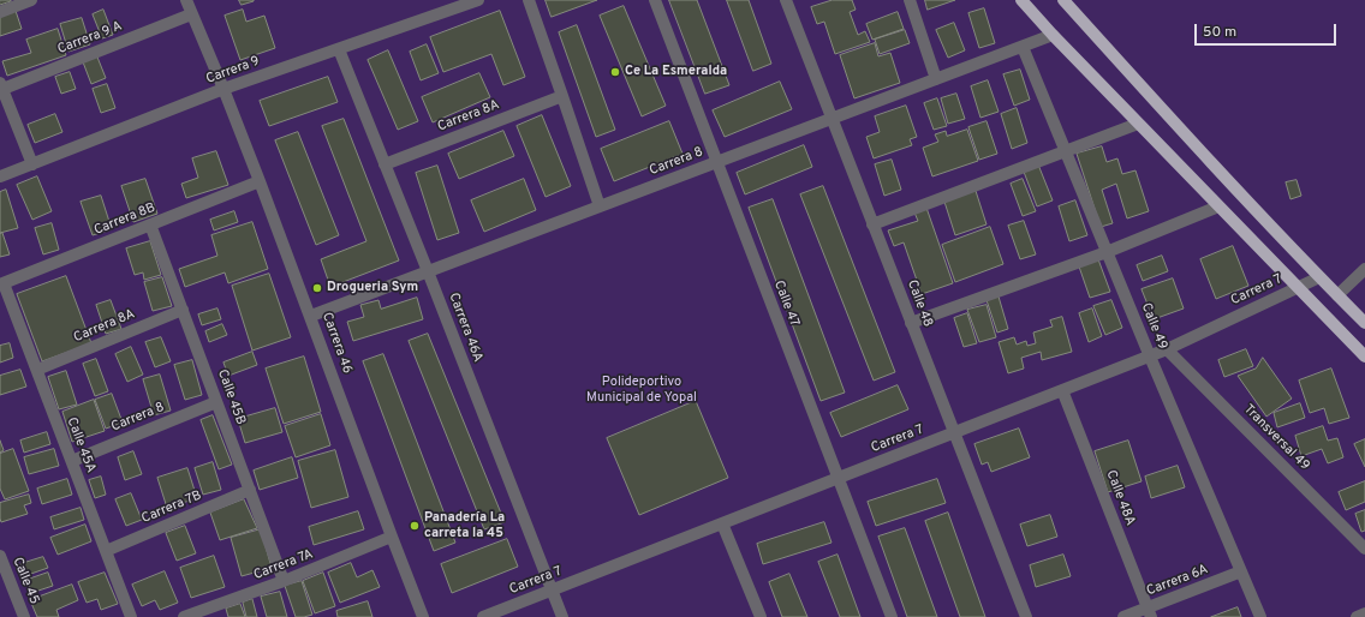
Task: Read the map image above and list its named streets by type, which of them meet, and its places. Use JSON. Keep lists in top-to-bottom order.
{
  "streets": {
    "street": [
      "Carrera 9 A",
      "Carrera 9",
      "Carrera 8A",
      "Carrera 8",
      "Carrera 8B",
      "Carrera 7",
      "Calle 47",
      "Calle 48",
      "Calle 49",
      "Carrera 46A",
      "Carrera 46",
      "Calle 45B",
      "Transversal 49",
      "Calle 45A",
      "Calle 48A",
      "Carrera 7B",
      "Carrera 7A",
      "Calle 45",
      "Carrera 6A"
    ]
  },
  "crossings": [
    ["Carrera 9 A", "Carrera 46"],
    ["Carrera 9", "Carrera 46A"],
    ["Carrera 9", "Carrera 46"],
    ["Carrera 8A", "Carrera 46A"],
    ["Carrera 8A", "Calle 45B"],
    ["Carrera 8A", "Calle 45A"],
    ["Carrera 8", "Calle 47"],
    ["Carrera 8", "Calle 48"],
    ["Carrera 8", "Calle 49"],
    ["Carrera 8", "Carrera 46A"],
    ["Carrera 8", "Carrera 46"],
    ["Carrera 8", "Calle 45B"],
    ["Carrera 8", "Calle 45A"],
    ["Carrera 8B", "Carrera 46"],
    ["Carrera 8B", "Calle 45B"],
    ["Carrera 8B", "Calle 45A"],
    ["Carrera 7", "Calle 47"],
    ["Carrera 7", "Calle 48"],
    ["Carrera 7", "Calle 49"],
    ["Carrera 7", "Carrera 46A"],
    ["Carrera 7", "Transversal 49"],
    ["Carrera 7", "Calle 48A"],
    ["Calle 49", "Carrera 6A"],
    ["Carrera 46", "Carrera 7A"],
    ["Calle 45B", "Carrera 7B"],
    ["Calle 45B", "Carrera 7A"],
    ["Calle 45A", "Carrera 7B"],
    ["Calle 48A", "Carrera 6A"]
  ],
  "parks": ["Polideportivo Municipal de Yopal"],
  "places": ["Ce La Esmeralda", "Drogueria Sym", "Panadería La carreta la 45"],
  "scale_bar": "50 m"
}
